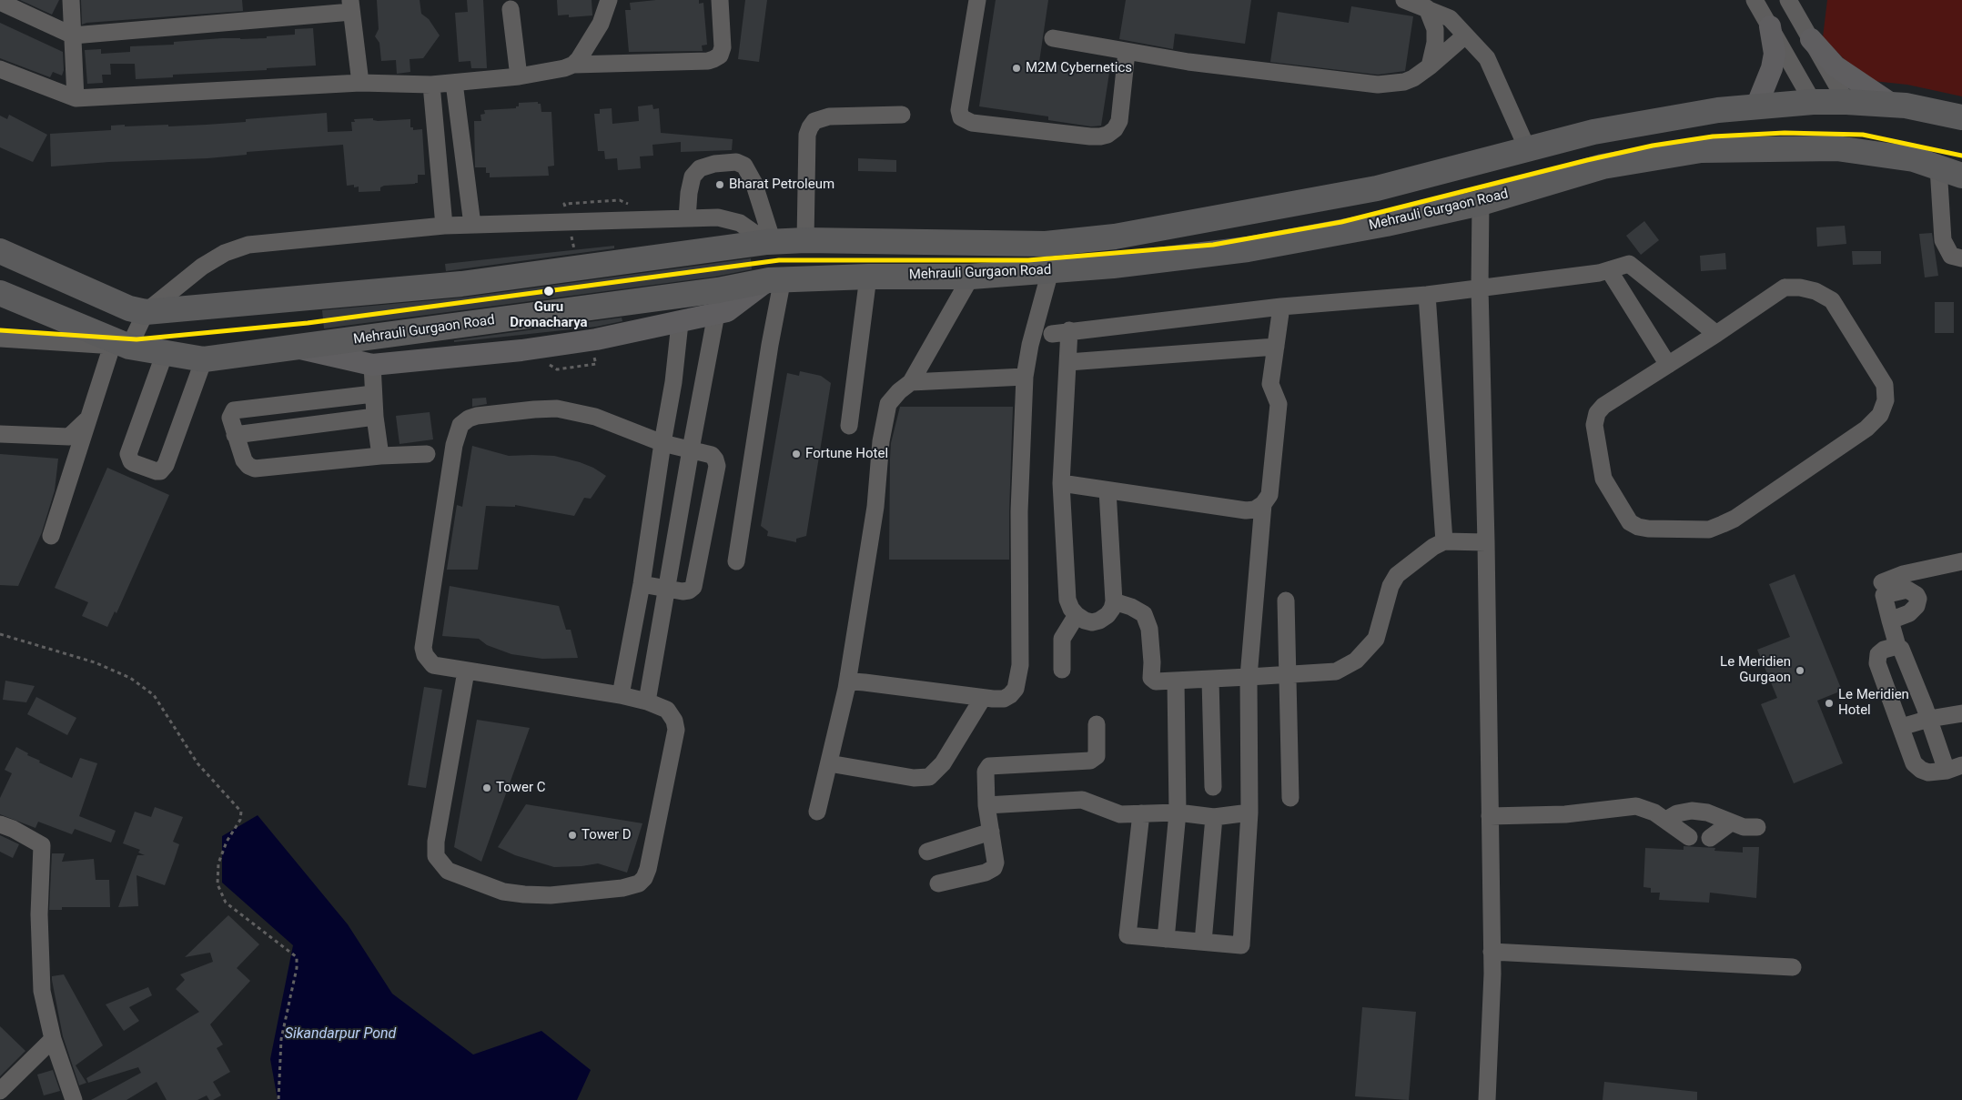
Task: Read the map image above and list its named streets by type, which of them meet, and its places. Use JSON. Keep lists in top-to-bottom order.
{
  "streets": {
    "highway": ["Mehrauli Gurgaon Road"]
  },
  "water": ["Sikandarpur Pond"],
  "places": [
    "M2M Cybernetics",
    "Bharat Petroleum",
    "Guru Dronacharya",
    "Fortune Hotel",
    "Le Meridien Gurgaon",
    "Le Meridien Hotel",
    "Tower C",
    "Tower D"
  ]
}
